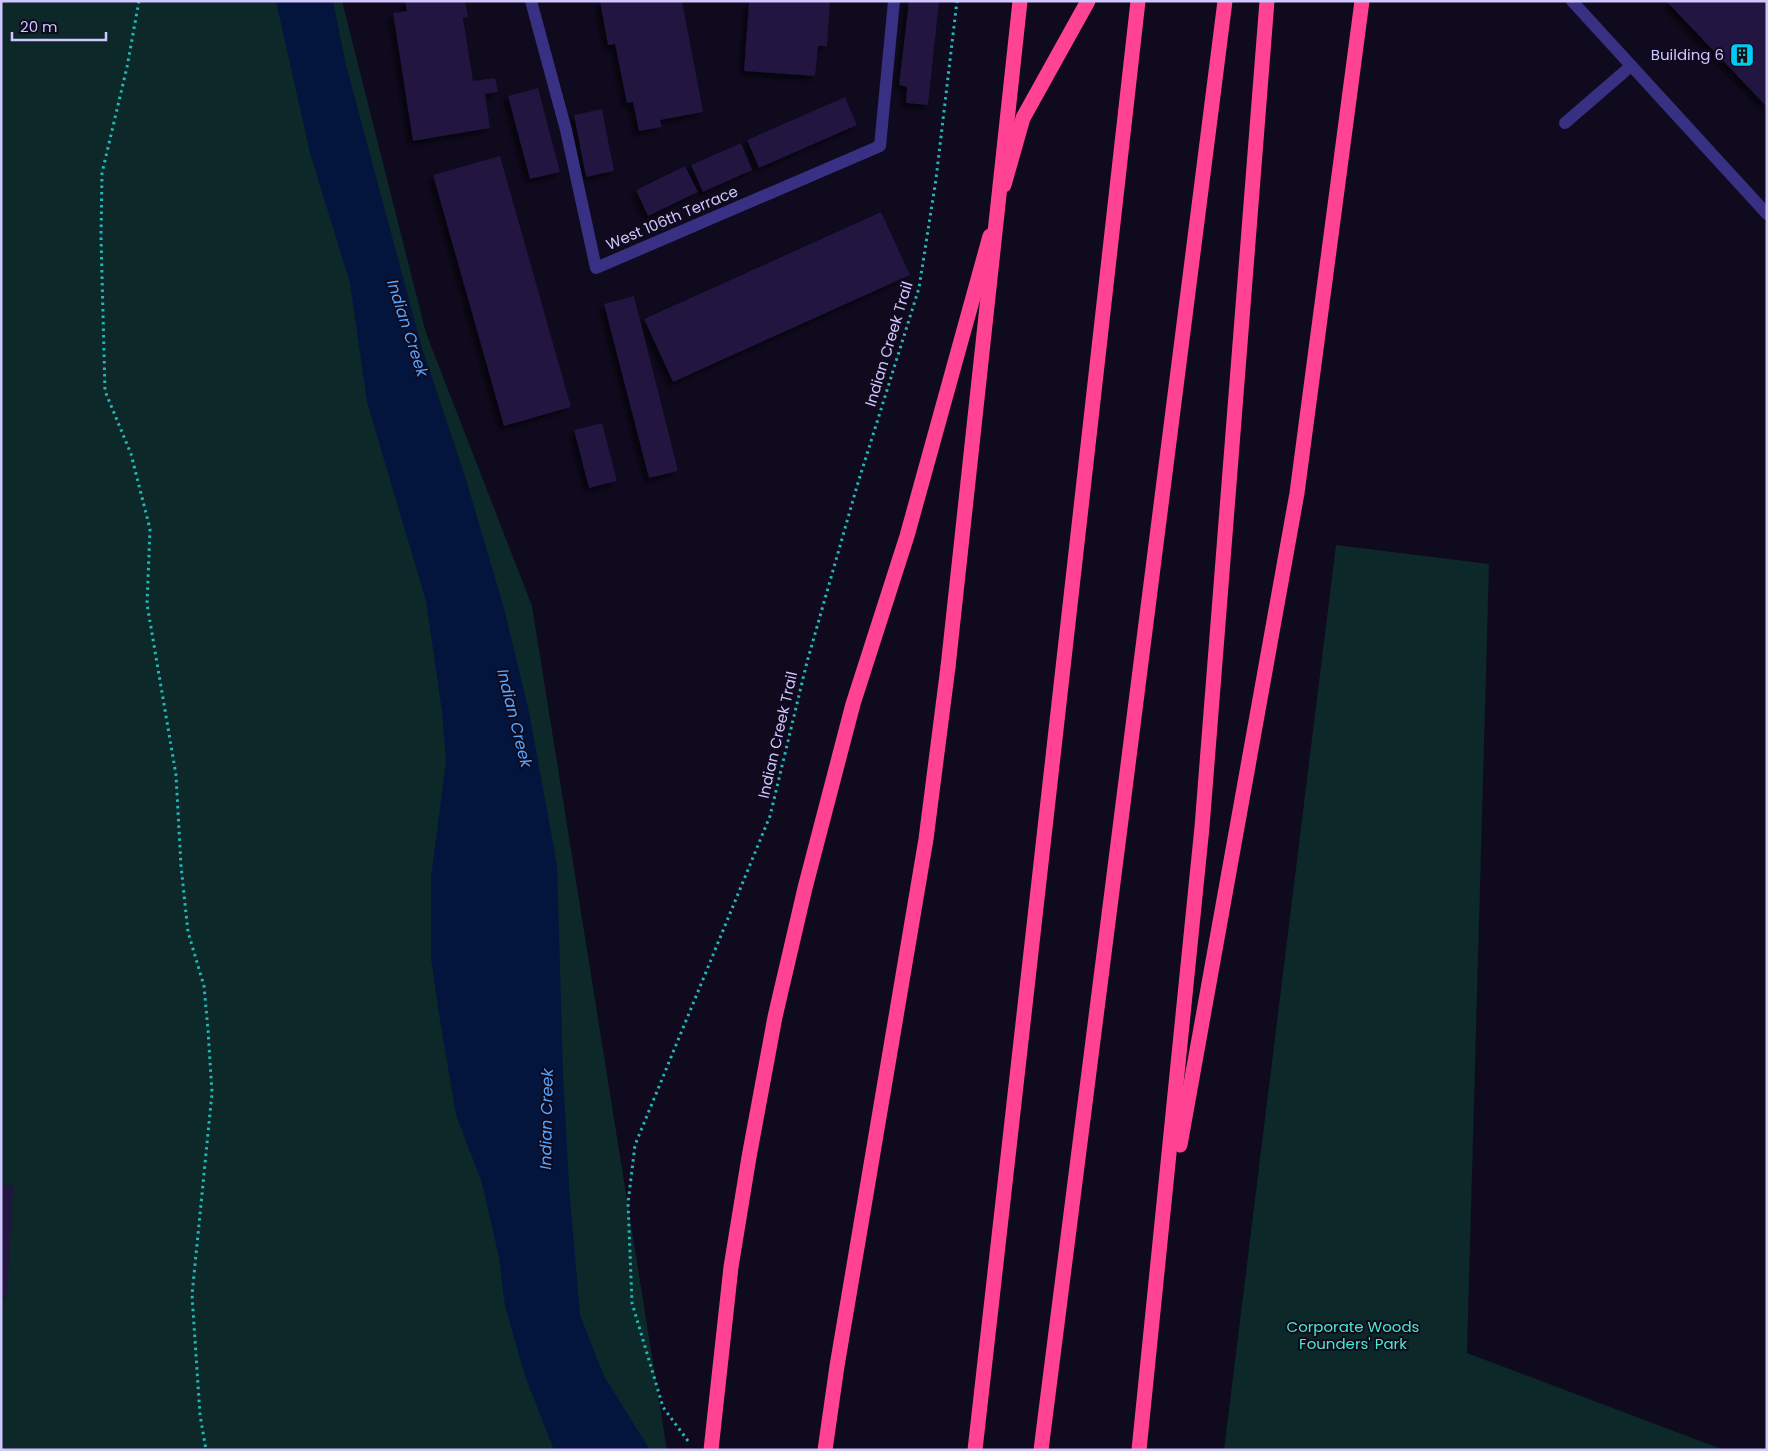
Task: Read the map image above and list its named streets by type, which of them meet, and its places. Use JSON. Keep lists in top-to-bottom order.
{
  "streets": {
    "street": ["West 106th Terrace"],
    "path": ["Indian Creek Trail"]
  },
  "water": ["Indian Creek"],
  "parks": ["Corporate Woods Founders' Park"],
  "places": {
    "building": ["Building 6"]
  },
  "scale_bar": "20 m"
}
